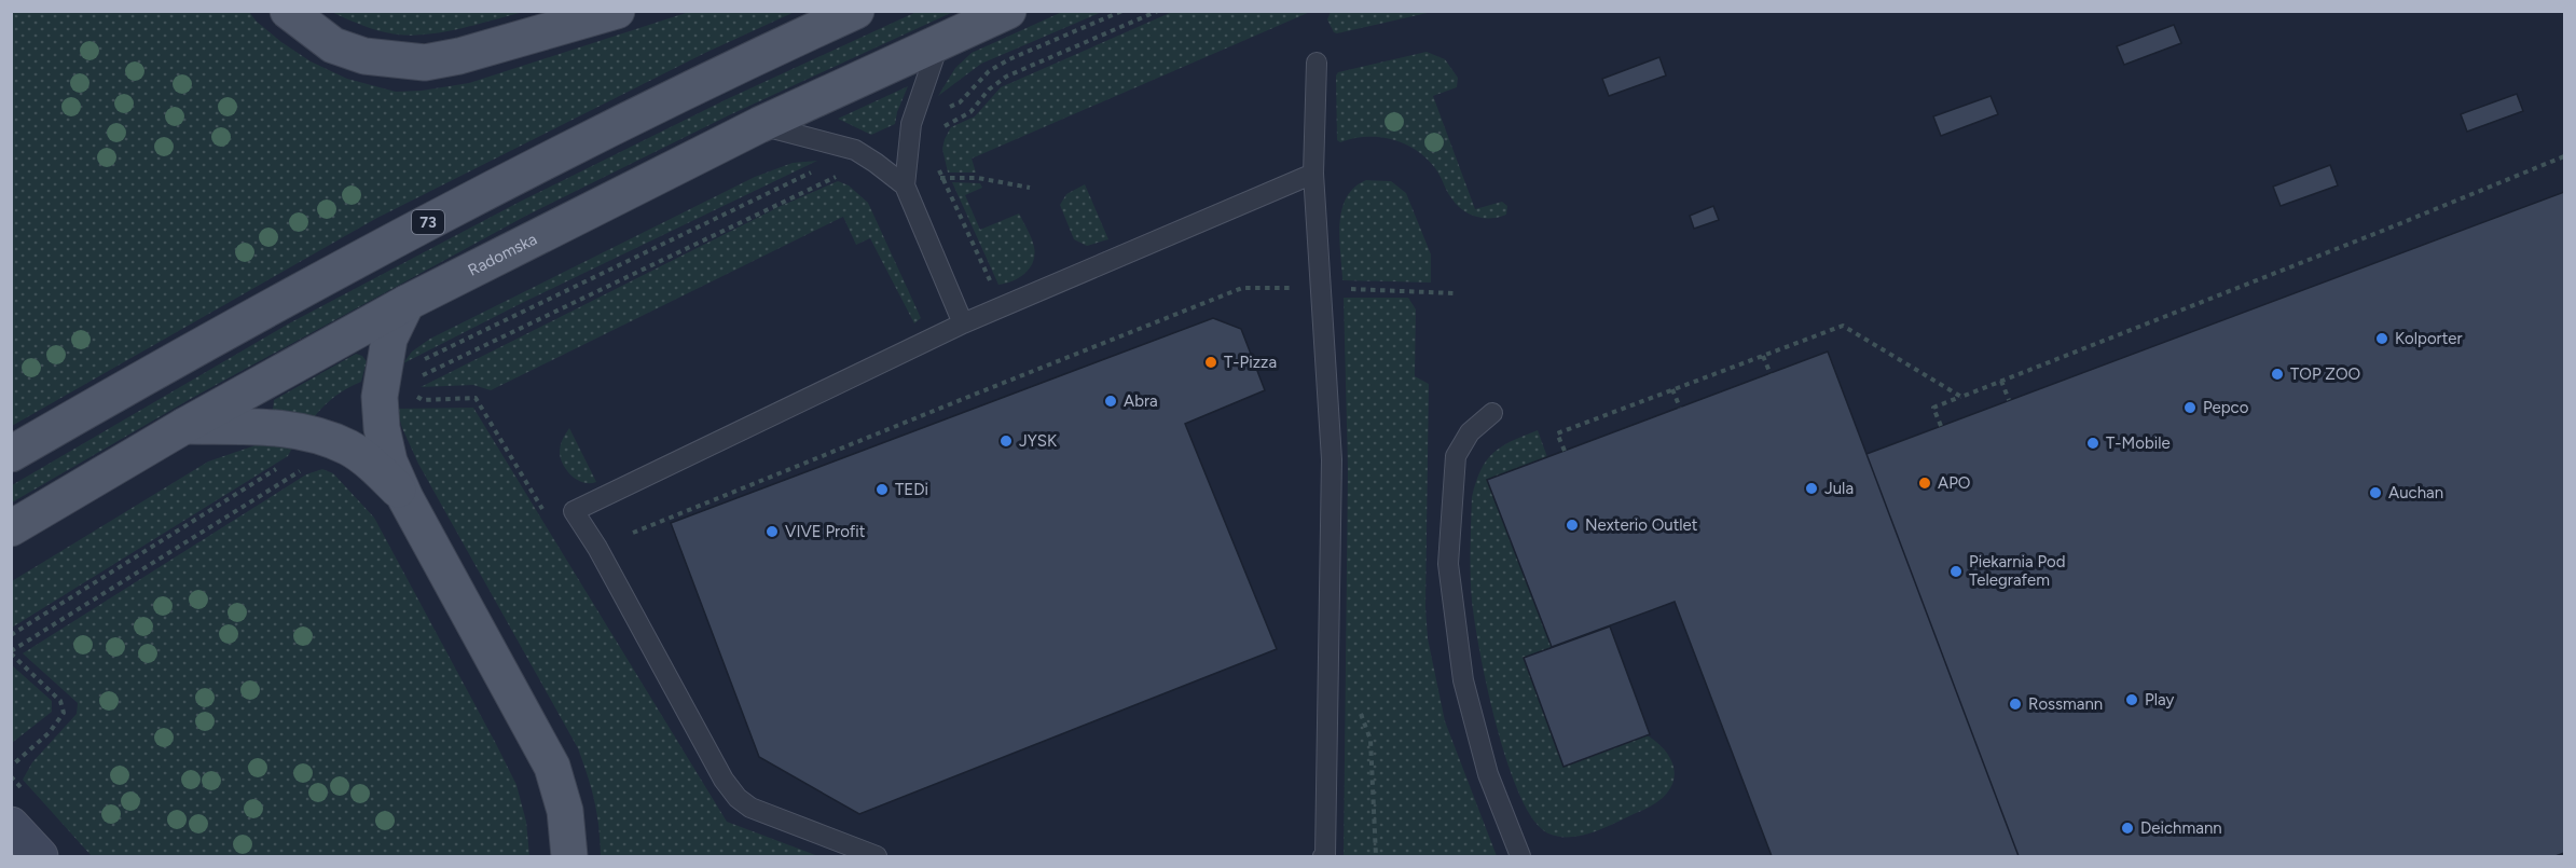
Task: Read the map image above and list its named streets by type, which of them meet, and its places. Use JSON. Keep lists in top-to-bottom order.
{
  "streets": {
    "main road": ["73", "Radomska"]
  },
  "places": [
    "Kolporter",
    "T-Pizza",
    "TOP ZOO",
    "Abra",
    "Pepco",
    "JYSK",
    "T-Mobile",
    "APO",
    "Jula",
    "TEDi",
    "Auchan",
    "Nexterio Outlet",
    "VIVE Profit",
    "Piekarnia Pod Telegrafem",
    "Play",
    "Rossmann",
    "Deichmann"
  ]
}
